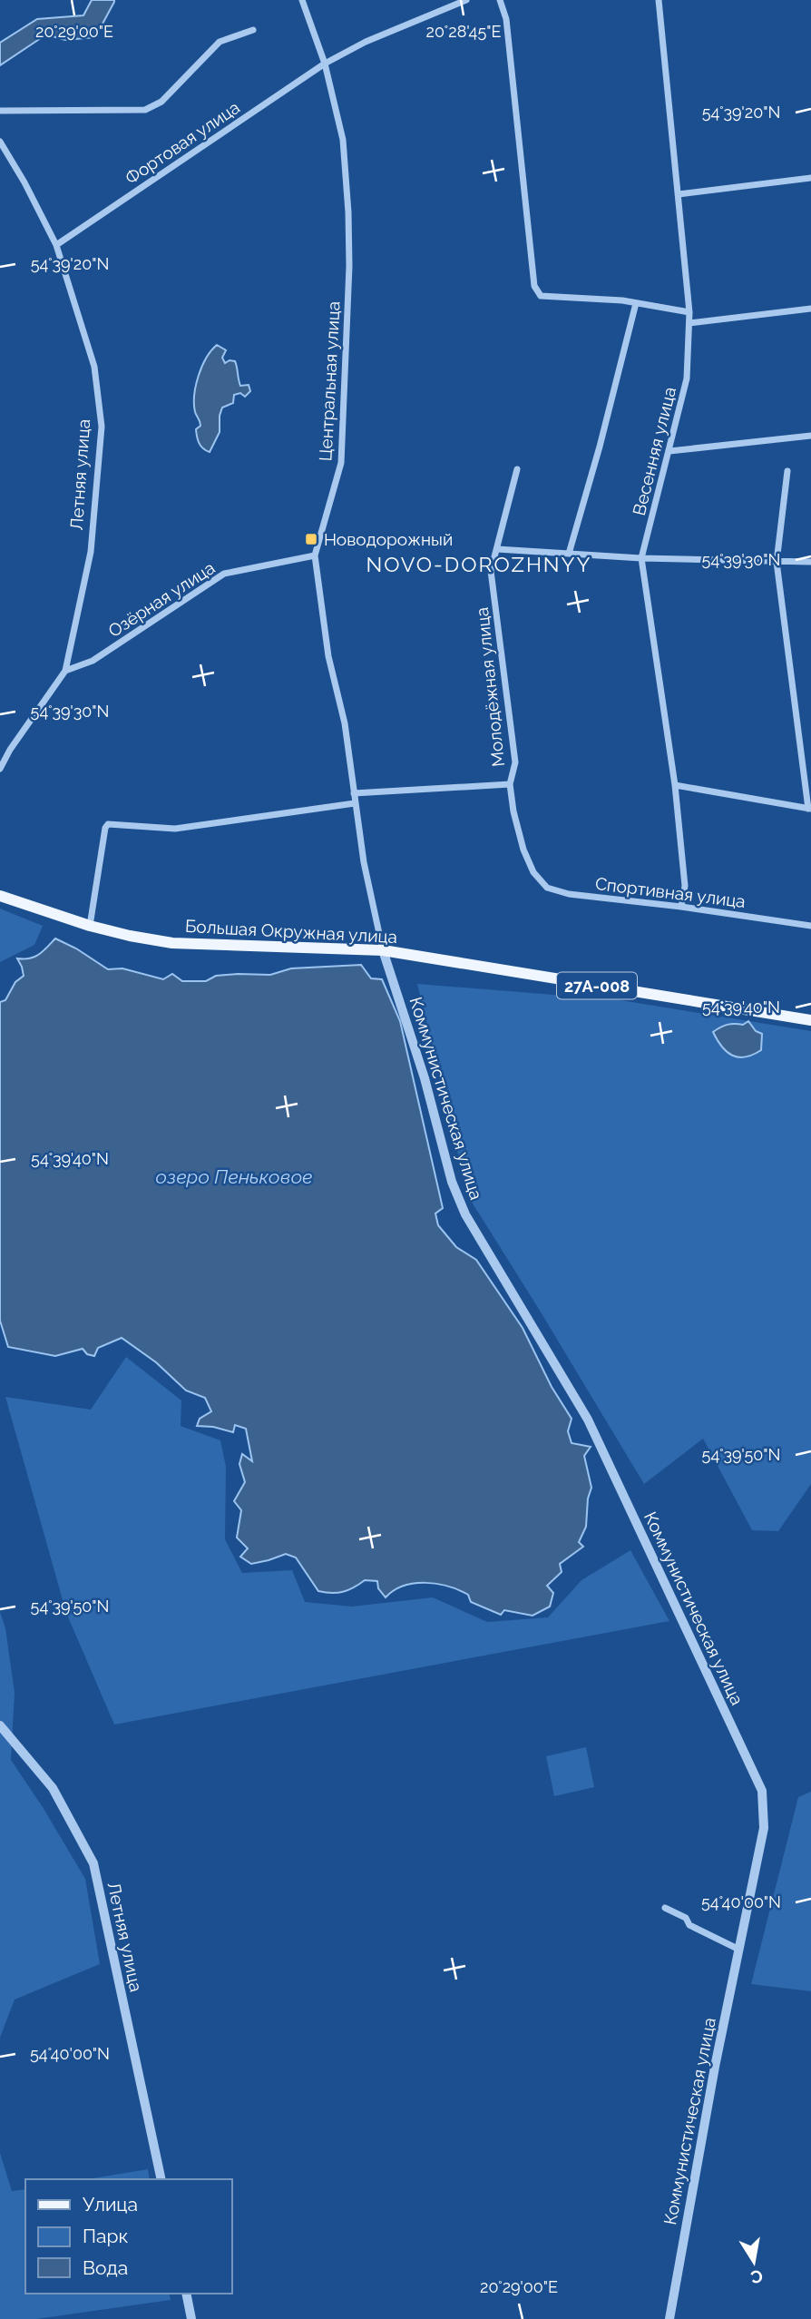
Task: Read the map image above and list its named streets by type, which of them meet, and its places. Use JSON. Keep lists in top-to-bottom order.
{
  "streets": {
    "main road": ["Большая Окружная улица", "27А-008"],
    "street": [
      "Фортовая улица",
      "Центральная улица",
      "Весенняя улица",
      "Летняя улица",
      "Озёрная улица",
      "Молодёжная улица",
      "Спортивная улица",
      "Коммунистическая улица"
    ]
  },
  "crossings": [
    ["Фортовая улица", "Центральная улица"],
    ["Фортовая улица", "Летняя улица"],
    ["Центральная улица", "Озёрная улица"],
    ["Центральная улица", "Молодёжная улица"],
    ["Центральная улица", "Большая Окружная улица"],
    ["Центральная улица", "Коммунистическая улица"],
    ["Весенняя улица", "Спортивная улица"],
    ["Летняя улица", "Озёрная улица"],
    ["Молодёжная улица", "Спортивная улица"],
    ["Большая Окружная улица", "Коммунистическая улица"]
  ],
  "districts": ["NOVO-DOROZHNYY"],
  "water": ["озеро Пеньковое"],
  "places": {
    "transit": ["Новодорожный"]
  },
  "legend": ["Улица", "Парк", "Вода"],
  "north": "bottom",
  "coordinates": [
    "20°29'00\"E",
    "20°28'45\"E",
    "54°39'20\"N",
    "54°39'30\"N",
    "54°39'40\"N",
    "54°39'50\"N",
    "54°40'00\"N"
  ]
}
